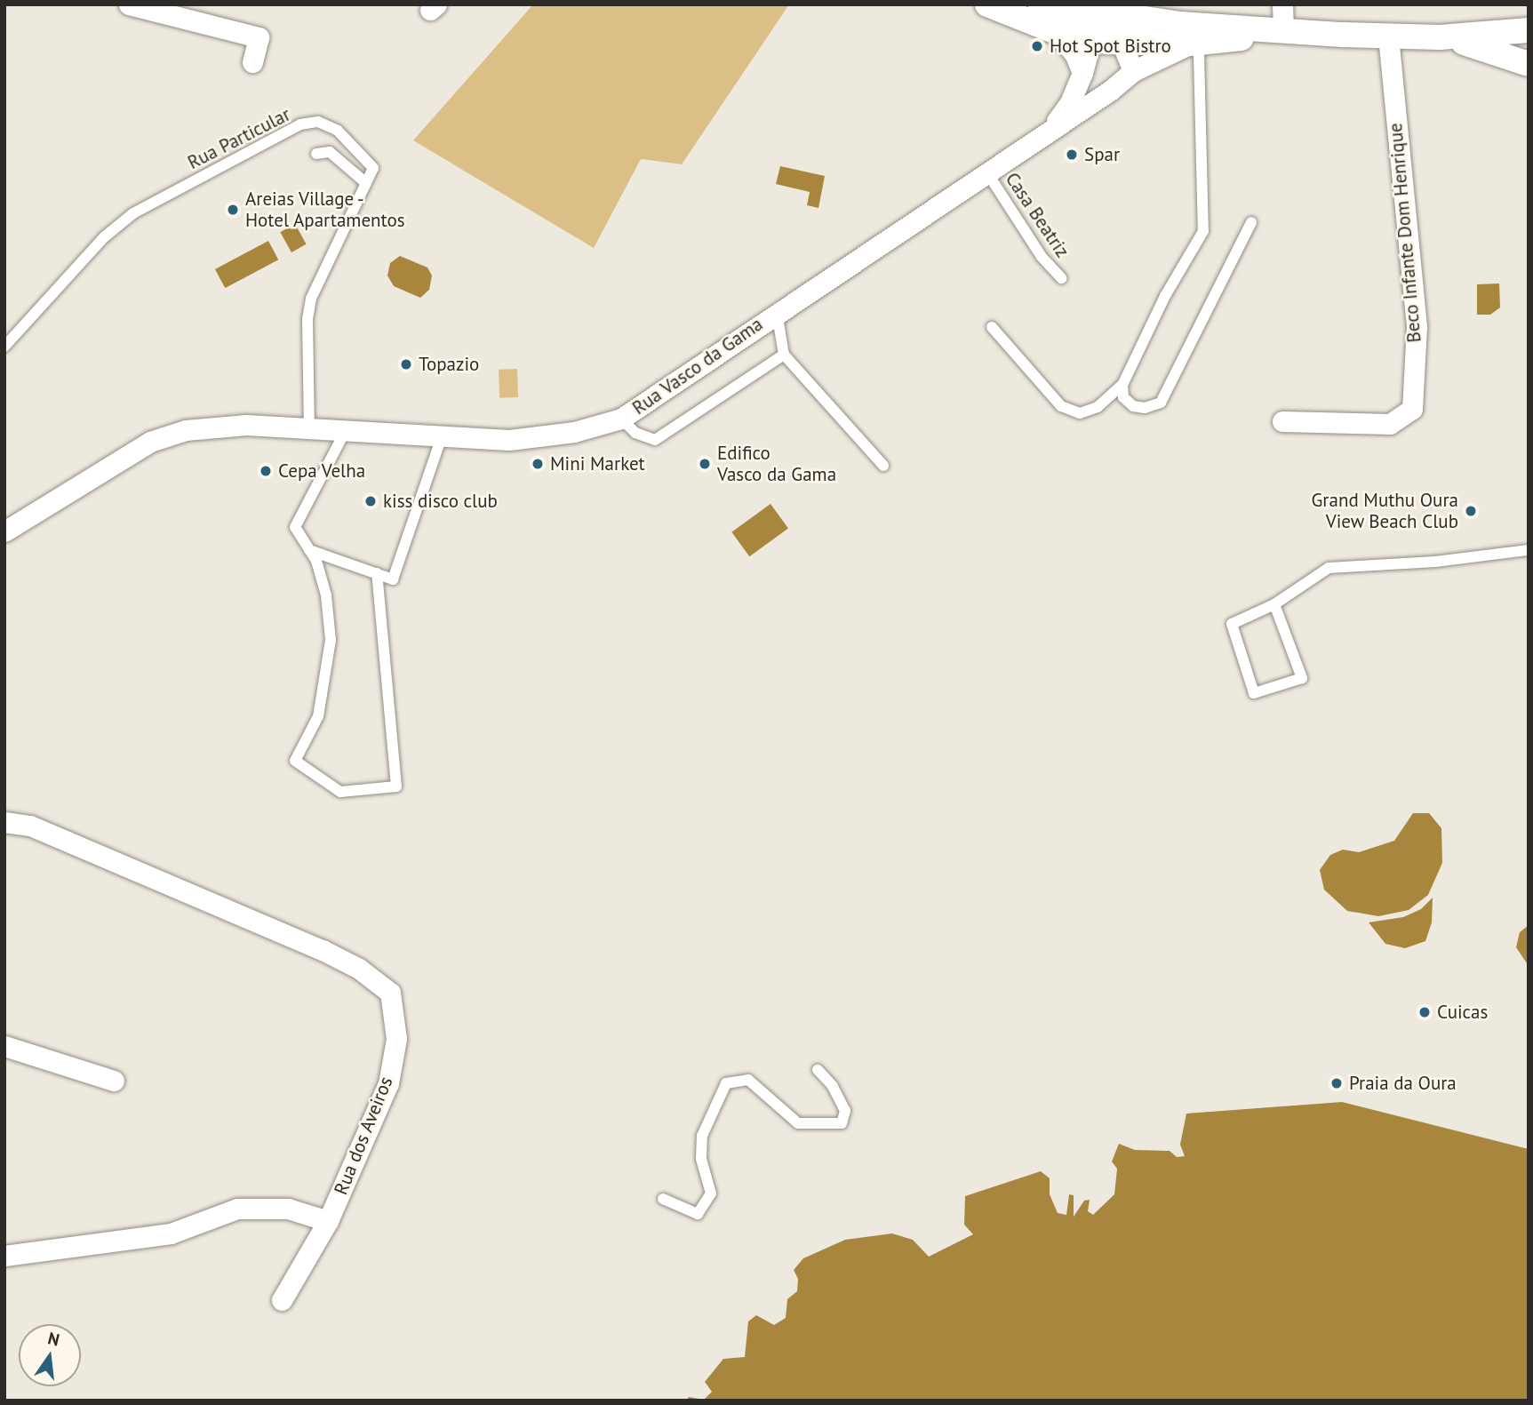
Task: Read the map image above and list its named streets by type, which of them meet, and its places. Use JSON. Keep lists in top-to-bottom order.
{
  "streets": {
    "street": ["Beco Infante Dom Henrique", "Rua Vasco da Gama", "Rua dos Aveiros"],
    "lane": ["Rua Particular", "Casa Beatriz"]
  },
  "crossings": [
    ["Casa Beatriz", "Rua Vasco da Gama"]
  ],
  "places": [
    "Hot Spot Bistro",
    "Spar",
    "Areias Village - Hotel Apartamentos",
    "Topazio",
    "Mini Market",
    "Edifico Vasco da Gama",
    "Cepa Velha",
    "kiss disco club",
    "Grand Muthu Oura View Beach Club",
    "Cuicas",
    "Praia da Oura"
  ],
  "north": "top"
}
